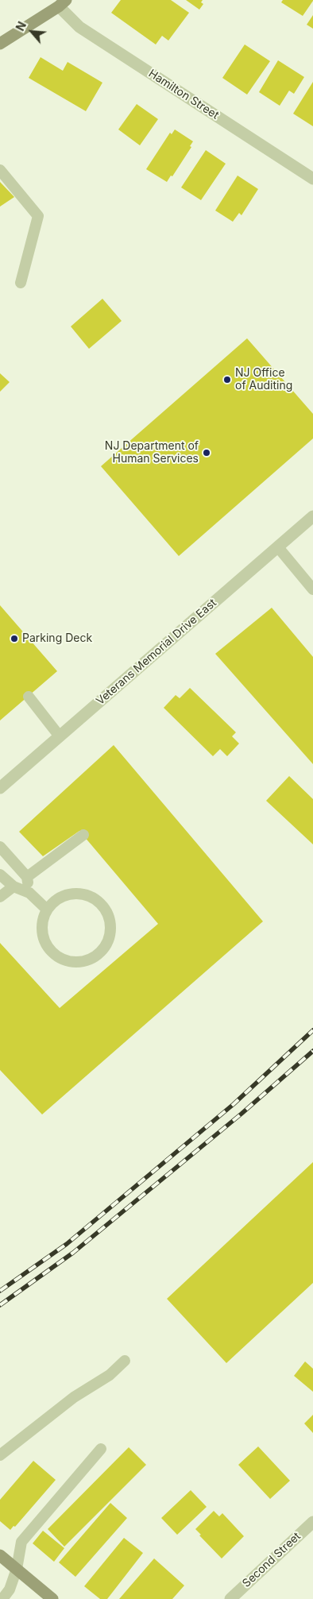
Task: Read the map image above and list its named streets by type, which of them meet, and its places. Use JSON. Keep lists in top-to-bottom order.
{
  "streets": {
    "street": ["Hamilton Street", "Veterans Memorial Drive East", "Second Street"]
  },
  "places": ["NJ Office of Auditing", "NJ Department of Human Services", "Parking Deck"],
  "north": "top left"
}
